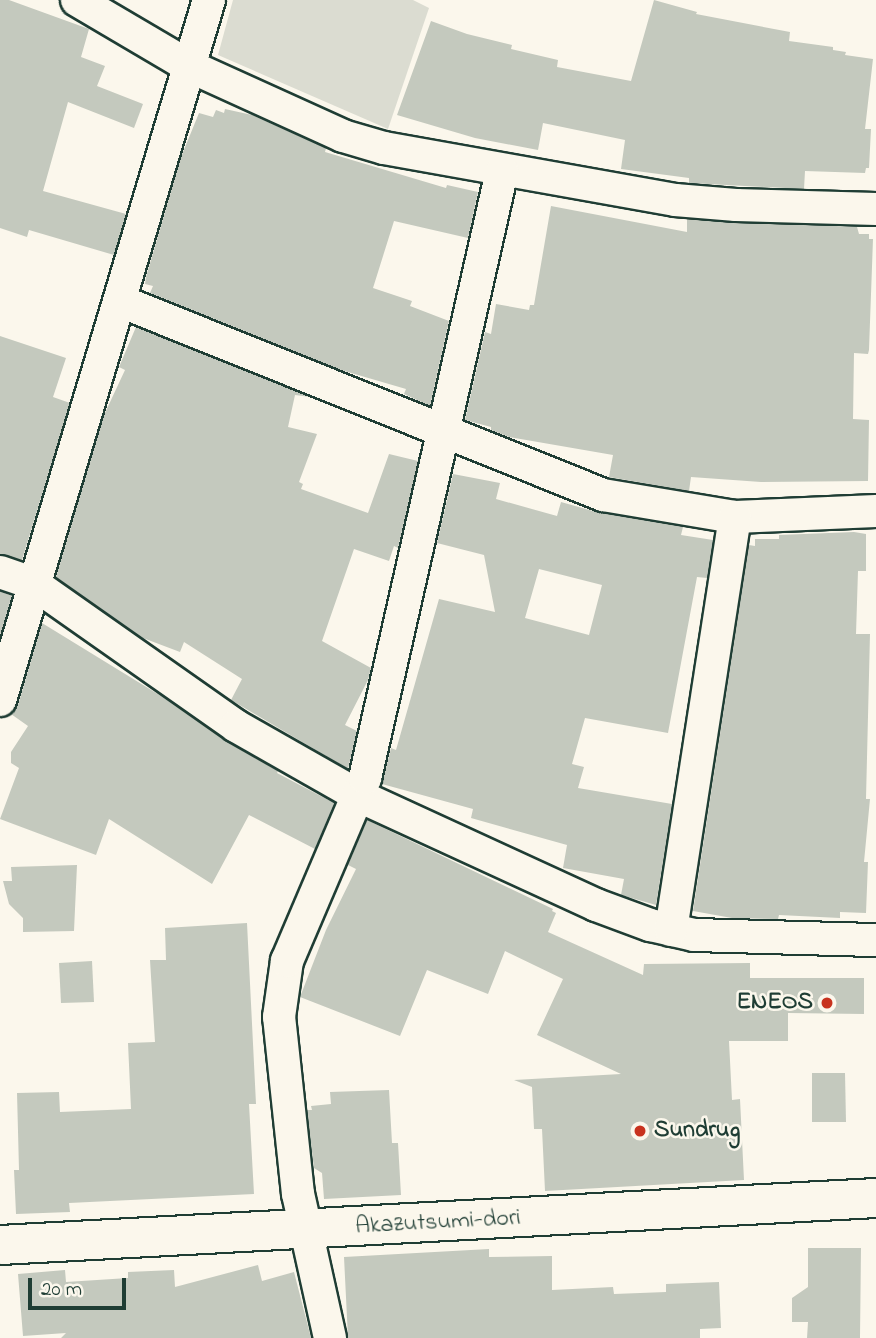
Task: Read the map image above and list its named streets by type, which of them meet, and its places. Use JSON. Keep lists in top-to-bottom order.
{
  "streets": {
    "street": ["Akazutsumi-dori"]
  },
  "places": ["ENEOS", "Sundrug"],
  "scale_bar": "20 m"
}
